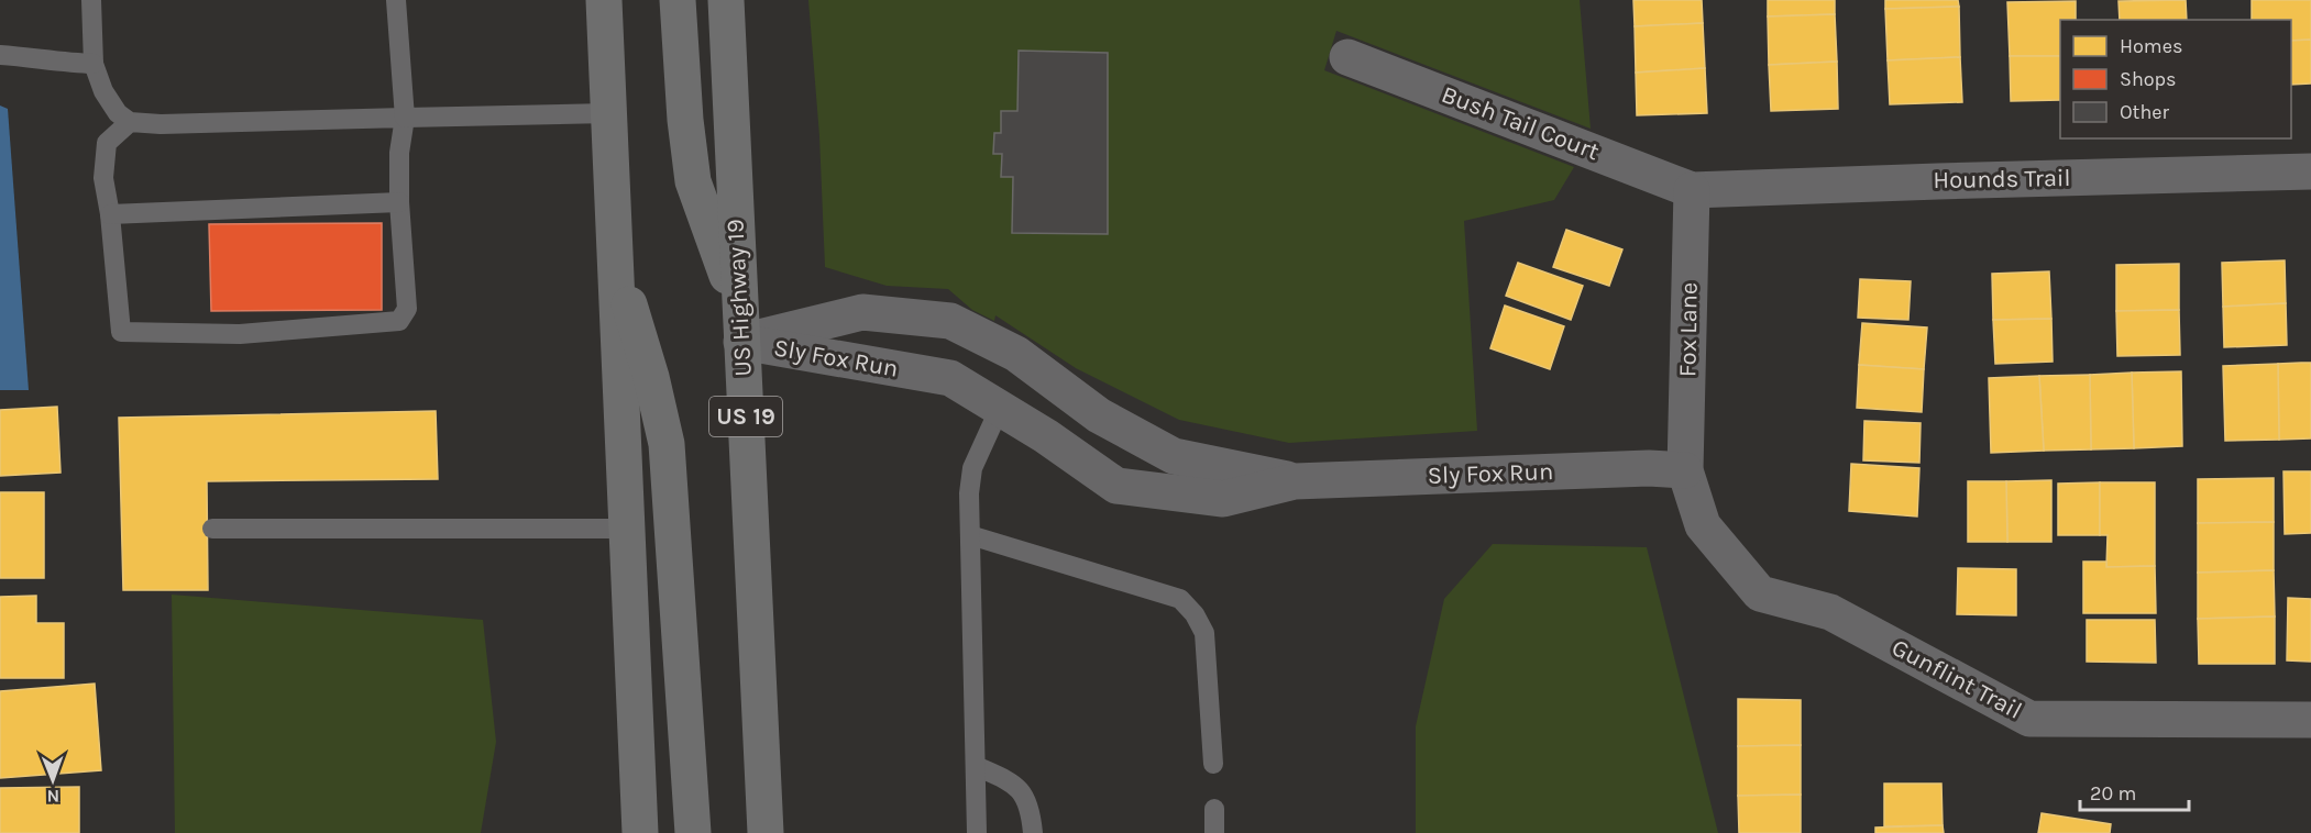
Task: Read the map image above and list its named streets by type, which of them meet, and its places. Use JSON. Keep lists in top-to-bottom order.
{
  "streets": {
    "highway": ["US Highway 19", "US 19"],
    "street": [
      "Bush Tail Court",
      "Hounds Trail",
      "Fox Lane",
      "Sly Fox Run",
      "Gunflint Trail"
    ]
  },
  "crossings": [
    ["Bush Tail Court", "Hounds Trail"],
    ["Bush Tail Court", "Fox Lane"],
    ["Hounds Trail", "Fox Lane"],
    ["US Highway 19", "Sly Fox Run"],
    ["Fox Lane", "Sly Fox Run"],
    ["Fox Lane", "Gunflint Trail"],
    ["Sly Fox Run", "Gunflint Trail"]
  ],
  "legend": ["Homes", "Shops", "Other"],
  "scale_bar": "20 m",
  "north": "bottom"
}
